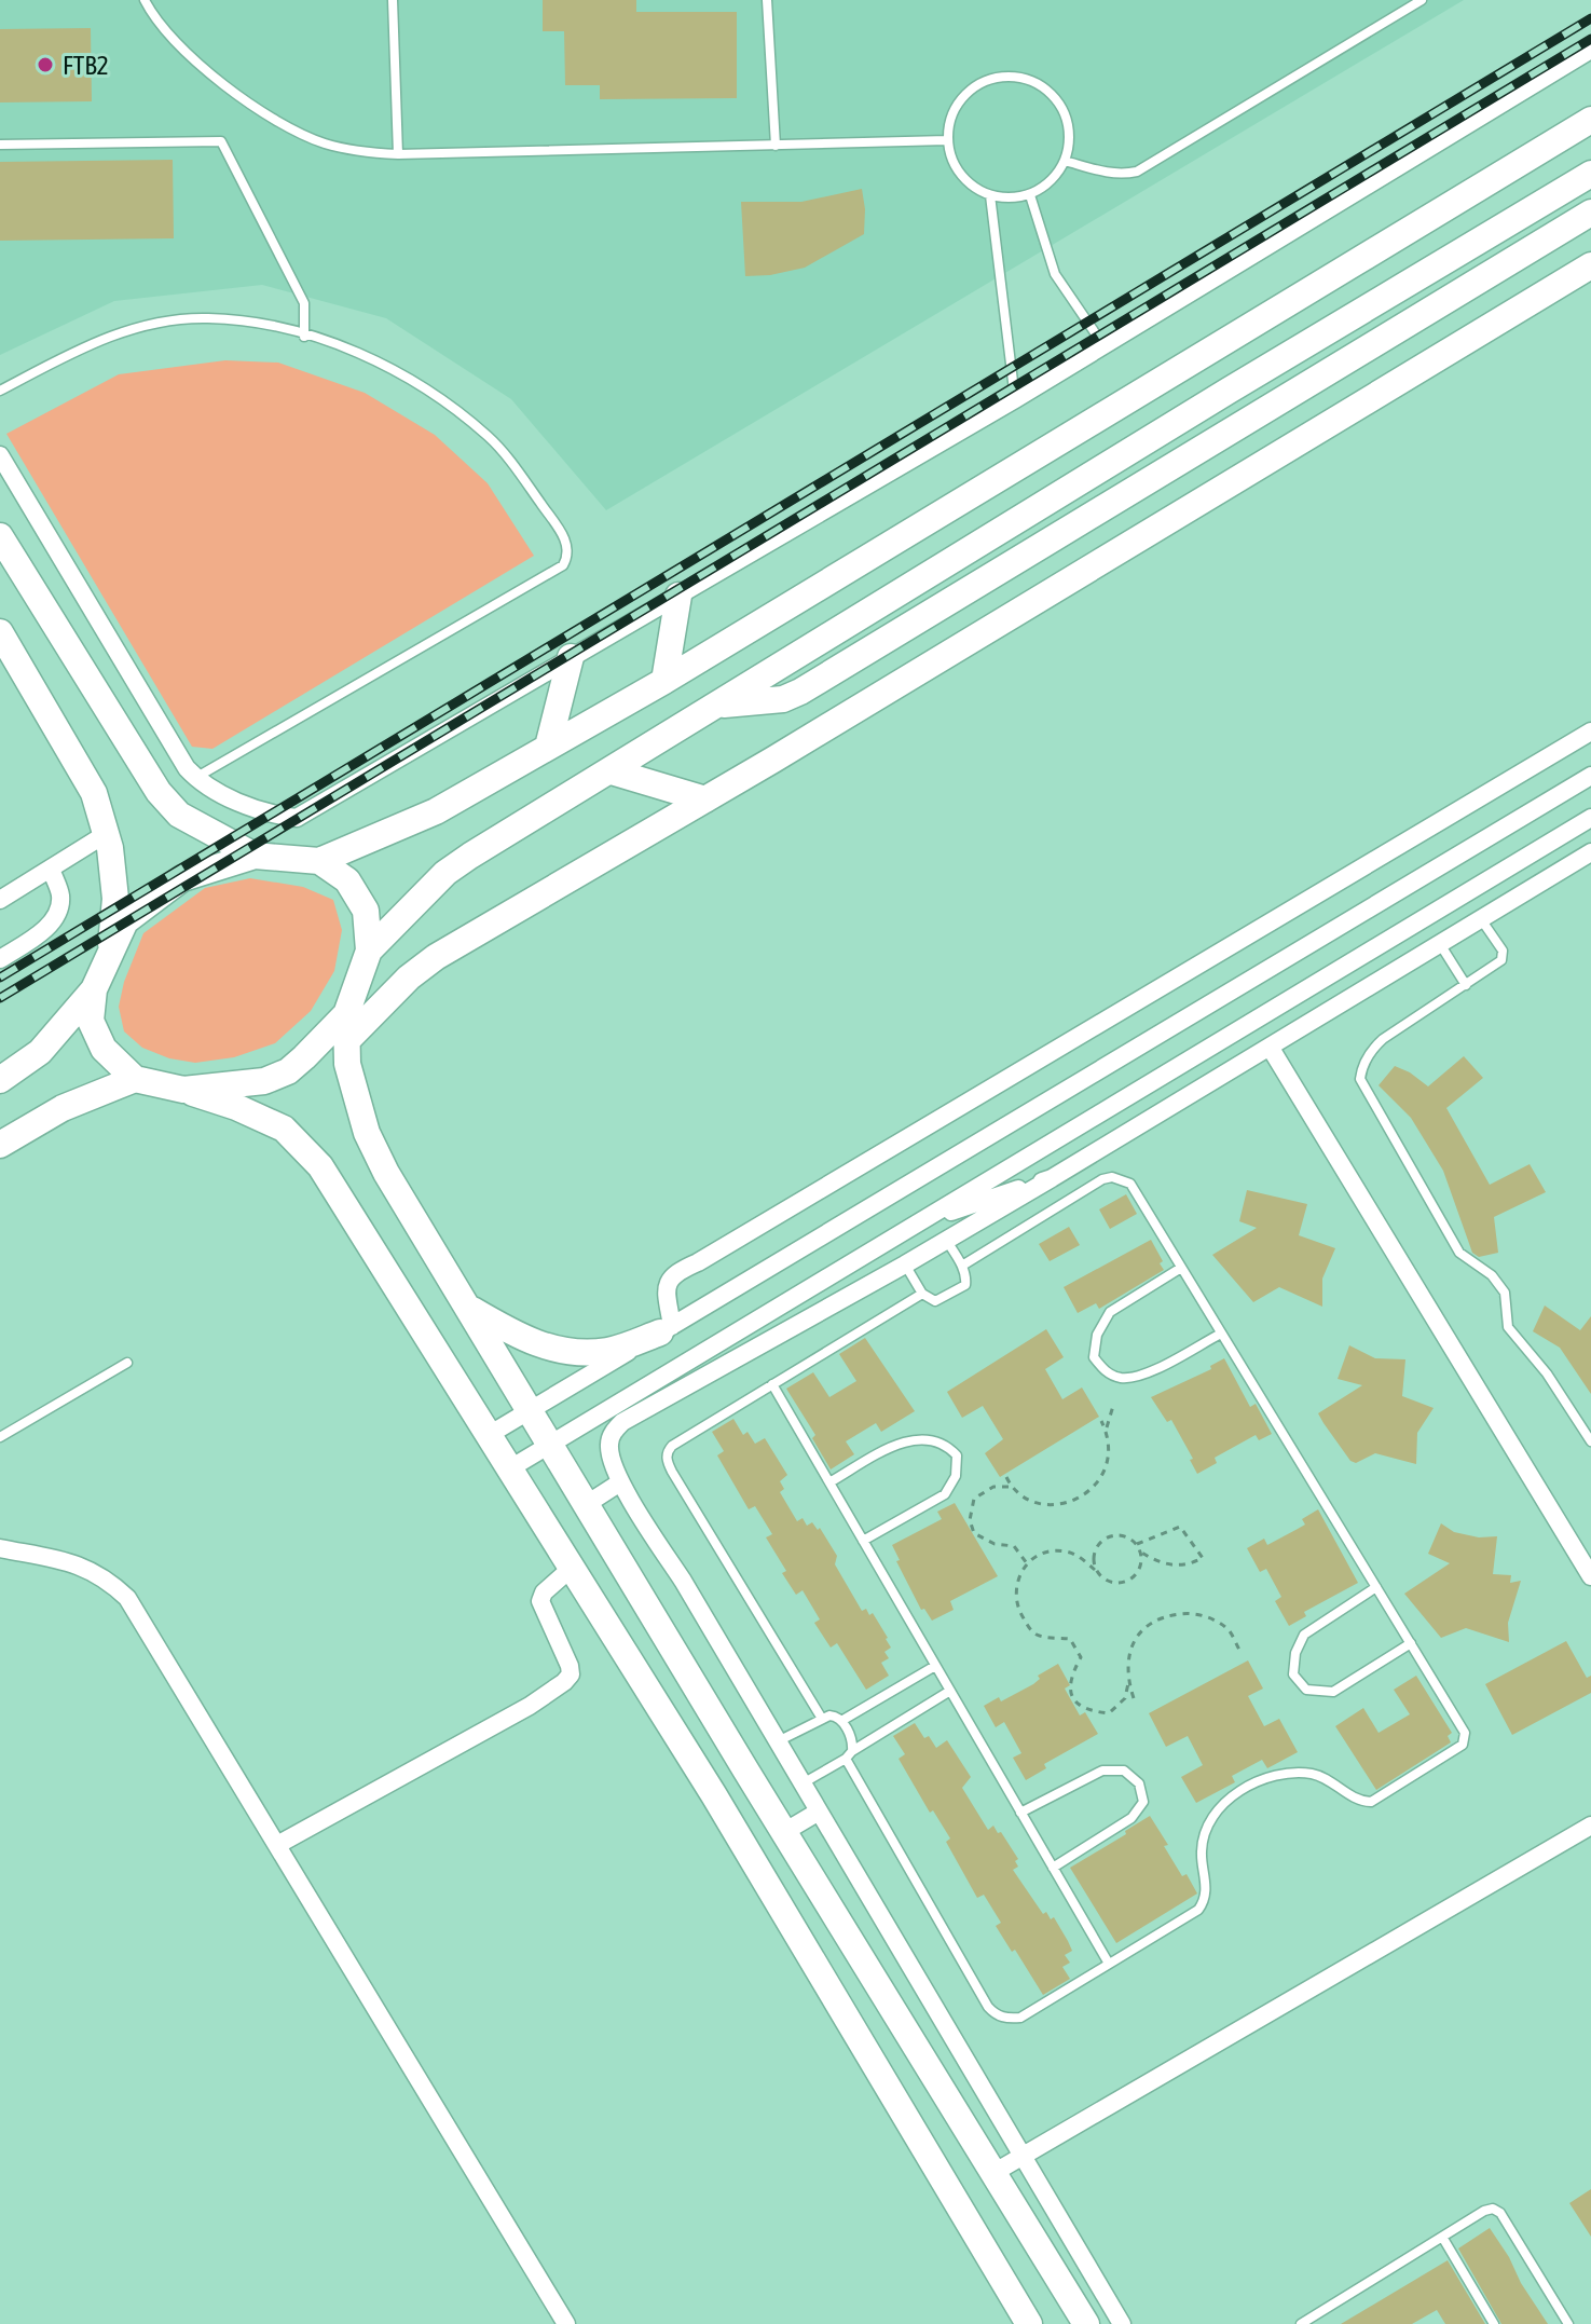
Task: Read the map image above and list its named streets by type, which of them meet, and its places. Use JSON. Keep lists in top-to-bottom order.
{
  "places": ["FTB2"]
}
